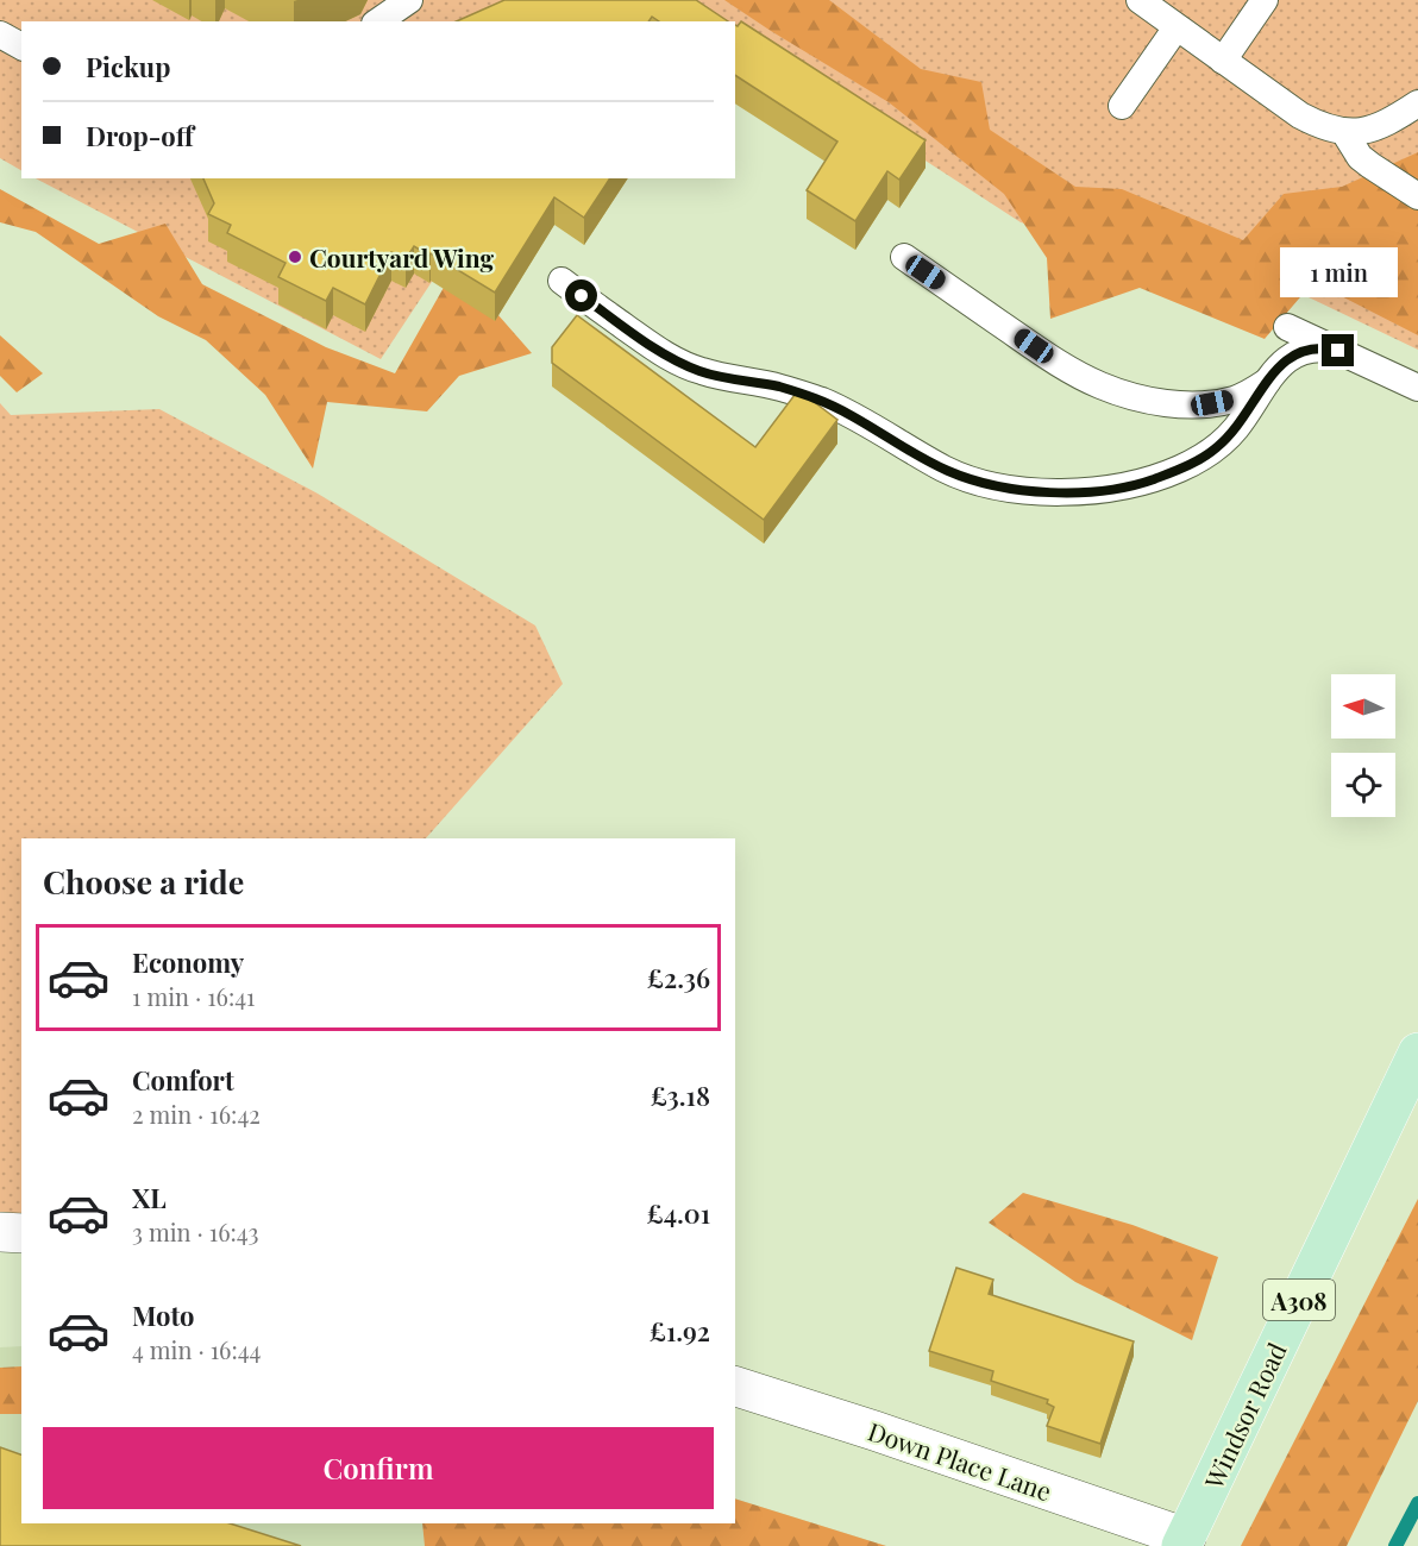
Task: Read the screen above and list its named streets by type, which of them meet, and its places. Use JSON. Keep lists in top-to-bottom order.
{
  "streets": {
    "main road": ["A308", "Windsor Road"],
    "street": ["Down Place Lane"]
  },
  "crossings": [
    ["Windsor Road", "Down Place Lane"]
  ],
  "places": ["Courtyard Wing"],
  "north": "left",
  "page": {
    "banner": ["Pickup", "Drop-off"],
    "bubble": "1 min",
    "heading": "Choose a ride",
    "list": [
      {
        "name": "Economy",
        "note": "1 min · 16:41",
        "value": "£2.36"
      },
      {
        "name": "Comfort",
        "note": "2 min · 16:42",
        "value": "£3.18"
      },
      {
        "name": "XL",
        "note": "3 min · 16:43",
        "value": "£4.01"
      },
      {
        "name": "Moto",
        "note": "4 min · 16:44",
        "value": "£1.92"
      }
    ],
    "buttons": "Confirm"
  }
}
